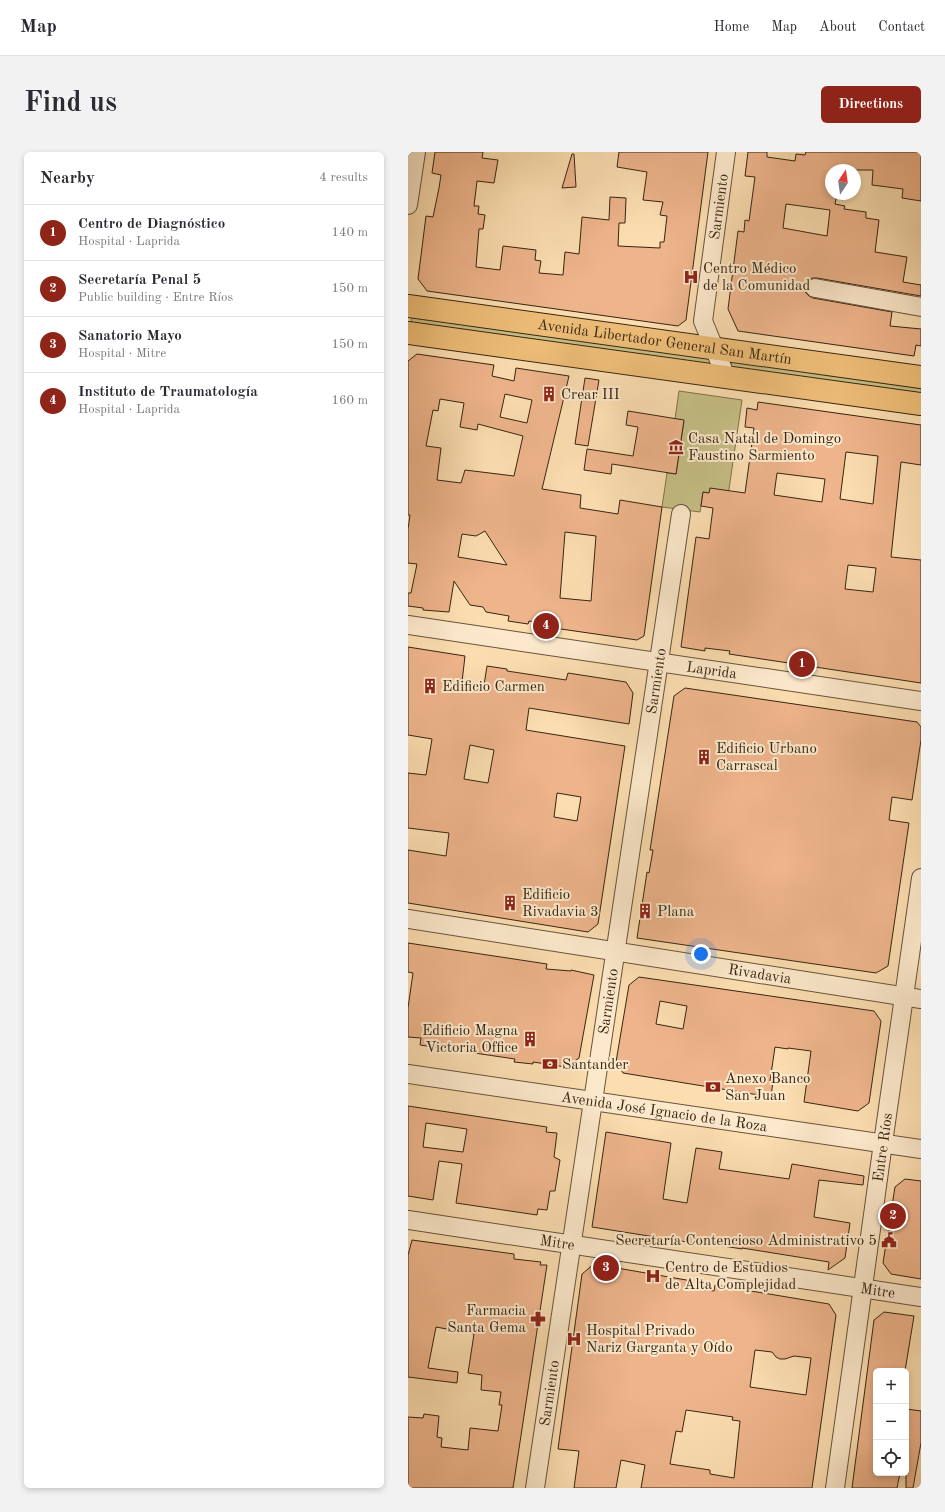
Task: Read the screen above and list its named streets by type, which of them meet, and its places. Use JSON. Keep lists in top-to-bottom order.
{
  "streets": {
    "main road": ["Avenida Libertador General San Martín"],
    "street": [
      "Sarmiento",
      "Laprida",
      "Rivadavia",
      "Avenida José Ignacio de la Roza",
      "Entre Ríos",
      "Mitre"
    ]
  },
  "crossings": [
    ["Sarmiento", "Avenida Libertador General San Martín"],
    ["Sarmiento", "Laprida"],
    ["Sarmiento", "Rivadavia"],
    ["Sarmiento", "Avenida José Ignacio de la Roza"],
    ["Sarmiento", "Mitre"],
    ["Rivadavia", "Entre Ríos"],
    ["Avenida José Ignacio de la Roza", "Entre Ríos"],
    ["Entre Ríos", "Mitre"]
  ],
  "places": {
    "hospital": ["Centro Médico de la Comunidad", "Centro de Estudios de Alta Complejidad", "Hospital Privado Nariz Garganta y Oído"],
    "building": [
      "Crear III",
      "Edificio Carmen",
      "Edificio Urbano Carrascal",
      "Edificio Rivadavia 3",
      "Plana",
      "Edificio Magna Victoria Office"
    ],
    "museum": ["Casa Natal de Domingo Faustino Sarmiento"],
    "bank": ["Santander", "Anexo Banco San Juan"],
    "public building": ["Secretaría Contencioso Administrativo 5"],
    "pharmacy": ["Farmacia Santa Gema"]
  },
  "north": "top",
  "page": {
    "header": "Map",
    "nav": [
      "Home",
      "Map",
      "About",
      "Contact"
    ],
    "buttons": "Directions",
    "title": "Find us",
    "heading": ["Nearby", "4 results"],
    "list": [
      {
        "mark": "1",
        "name": "Centro de Diagnóstico",
        "note": "Hospital · Laprida",
        "value": "140 m"
      },
      {
        "mark": "2",
        "name": "Secretaría Penal 5",
        "note": "Public building · Entre Ríos",
        "value": "150 m"
      },
      {
        "mark": "3",
        "name": "Sanatorio Mayo",
        "note": "Hospital · Mitre",
        "value": "150 m"
      },
      {
        "mark": "4",
        "name": "Instituto de Traumatología",
        "note": "Hospital · Laprida",
        "value": "160 m"
      }
    ],
    "pins": [
      "4",
      "1",
      "2",
      "3"
    ],
    "map_buttons": ["+", "−"]
  }
}
